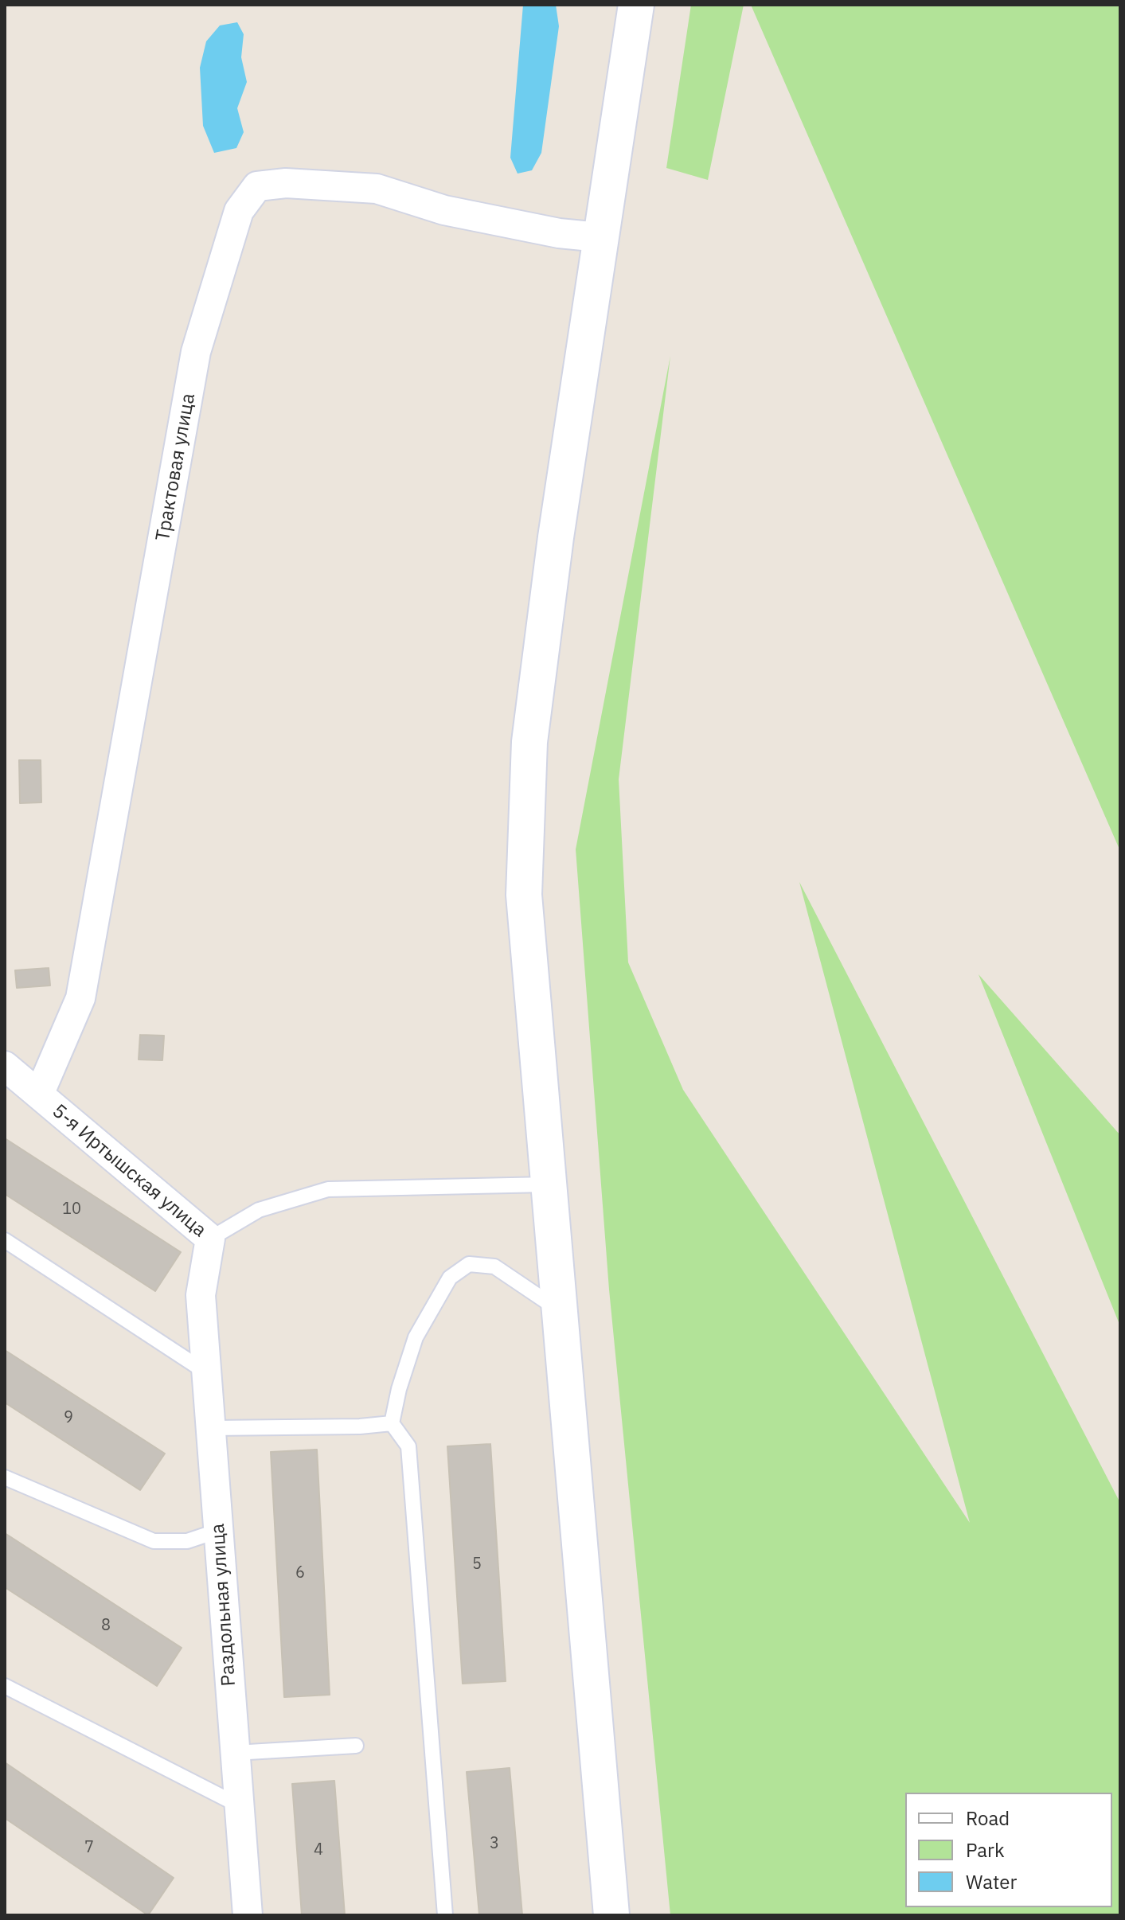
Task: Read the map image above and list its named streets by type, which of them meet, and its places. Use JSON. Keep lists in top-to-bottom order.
{
  "streets": {
    "street": ["Трактовая улица", "5-я Иртышская улица", "Раздольная улица"]
  },
  "crossings": [
    ["Трактовая улица", "5-я Иртышская улица"],
    ["5-я Иртышская улица", "Раздольная улица"]
  ],
  "house_numbers": [
    "10",
    "9",
    "5",
    "6",
    "8",
    "3",
    "7",
    "4"
  ],
  "legend": ["Road", "Park", "Water"]
}
